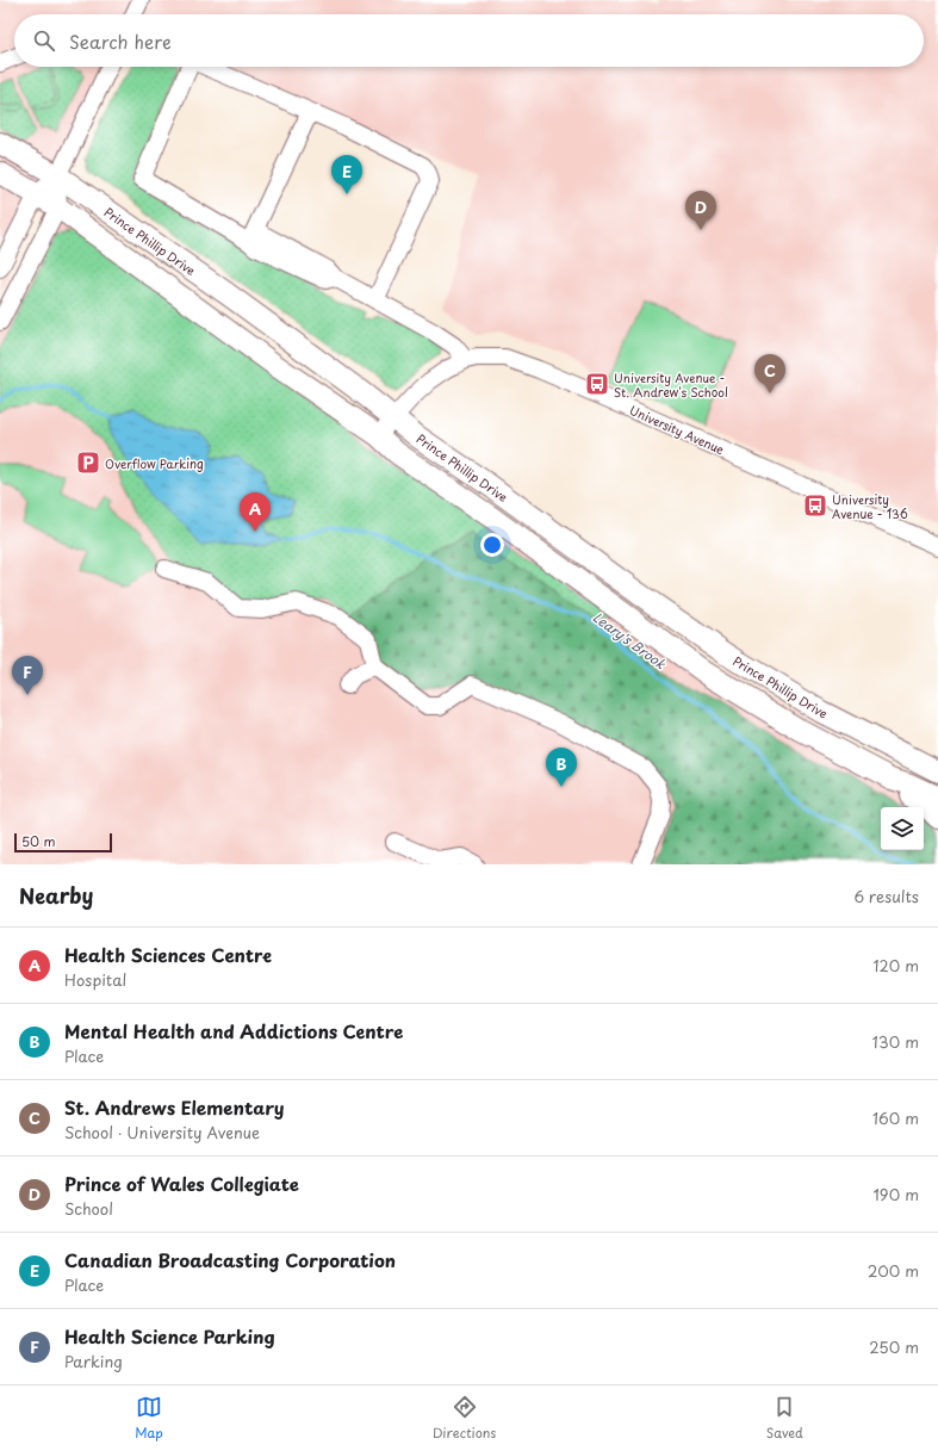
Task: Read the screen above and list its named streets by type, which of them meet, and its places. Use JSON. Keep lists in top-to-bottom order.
{
  "streets": {
    "main road": ["Prince Phillip Drive"],
    "street": ["University Avenue"]
  },
  "crossings": [
    ["Prince Phillip Drive", "University Avenue"]
  ],
  "water": ["Leary's Brook"],
  "places": {
    "bus stop": ["University Avenue - St. Andrew's School", "University Avenue - 136"],
    "parking": ["Overflow Parking"]
  },
  "scale_bar": "50 m",
  "page": {
    "search": "Search here",
    "pins": [
      "E",
      "D",
      "C",
      "A",
      "F",
      "B"
    ],
    "scale": "50 m",
    "heading": ["Nearby", "6 results"],
    "list": [
      {
        "mark": "A",
        "name": "Health Sciences Centre",
        "note": "Hospital",
        "value": "120 m"
      },
      {
        "mark": "B",
        "name": "Mental Health and Addictions Centre",
        "note": "Place",
        "value": "130 m"
      },
      {
        "mark": "C",
        "name": "St. Andrews Elementary",
        "note": "School · University Avenue",
        "value": "160 m"
      },
      {
        "mark": "D",
        "name": "Prince of Wales Collegiate",
        "note": "School",
        "value": "190 m"
      },
      {
        "mark": "E",
        "name": "Canadian Broadcasting Corporation",
        "note": "Place",
        "value": "200 m"
      },
      {
        "mark": "F",
        "name": "Health Science Parking",
        "note": "Parking",
        "value": "250 m"
      }
    ],
    "nav": ["Map", "Directions", "Saved"]
  }
}
